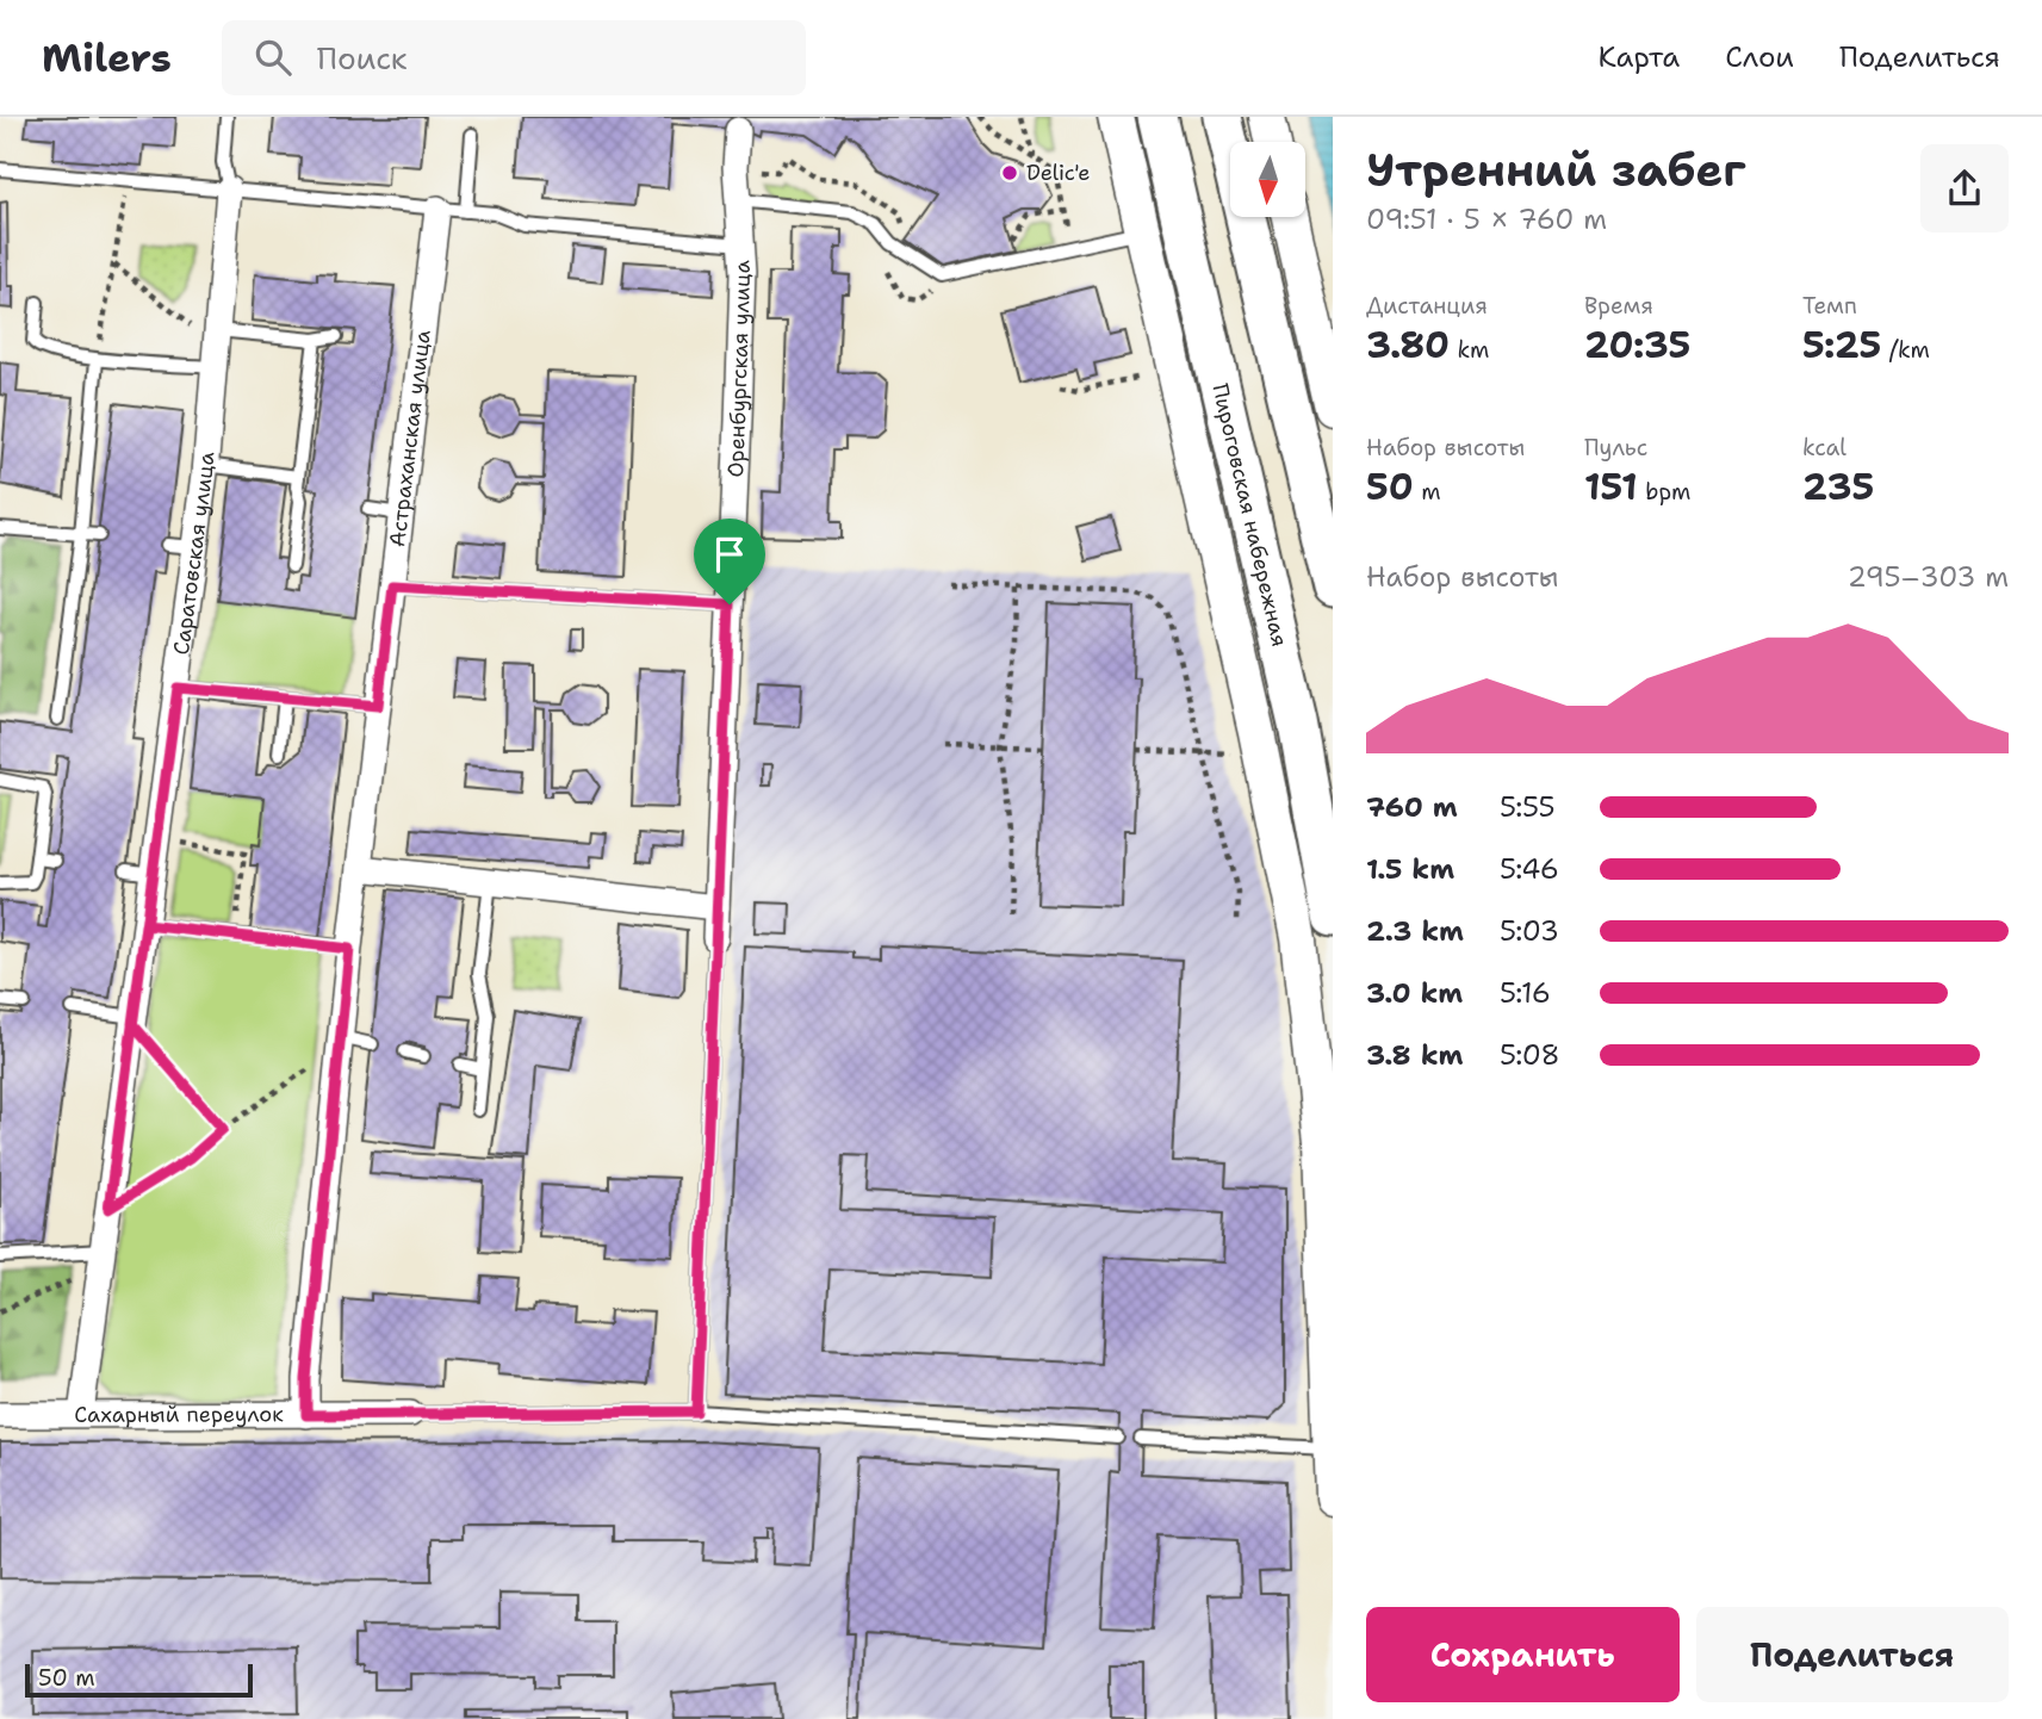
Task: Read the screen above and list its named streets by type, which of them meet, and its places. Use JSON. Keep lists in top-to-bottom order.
{
  "streets": {
    "main road": ["Пироговская набережная"],
    "street": [
      "Оренбургская улица",
      "Астраханская улица",
      "Саратовская улица",
      "Сахарный переулок"
    ]
  },
  "crossings": [
    ["Астраханская улица", "Сахарный переулок"],
    ["Саратовская улица", "Сахарный переулок"]
  ],
  "places": ["Delic'e"],
  "scale_bar": "50 m",
  "north": "bottom",
  "page": {
    "header": "Milers",
    "search": "Поиск",
    "nav": ["Карта", "Слои", "Поделиться"],
    "heading": ["Утренний забег", "09:51 · 5 × 760 m"],
    "stats": [
      ["Дистанция", "3.80 km"],
      ["Время", "20:35"],
      ["Темп", "5:25 /km"],
      ["Набор высоты", "50 m"],
      ["Пульс", "151 bpm"],
      ["kcal", "235"]
    ],
    "chart": ["Набор высоты", "295–303 m"],
    "list": [
      {
        "name": "760 m",
        "note": "5:55"
      },
      {
        "name": "1.5 km",
        "note": "5:46"
      },
      {
        "name": "2.3 km",
        "note": "5:03"
      },
      {
        "name": "3.0 km",
        "note": "5:16"
      },
      {
        "name": "3.8 km",
        "note": "5:08"
      }
    ],
    "buttons": ["Сохранить", "Поделиться"],
    "scale": "50 m"
  }
}
